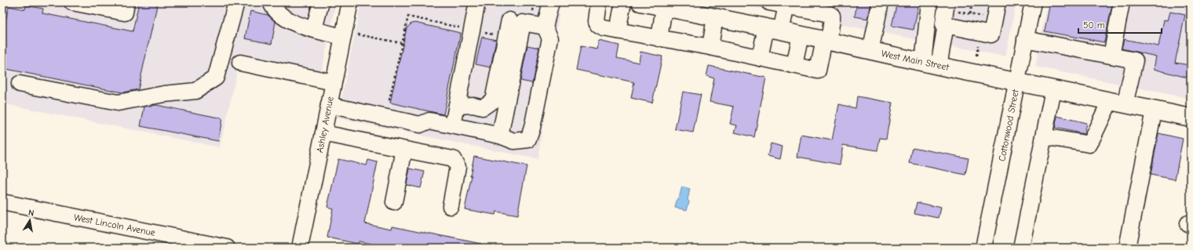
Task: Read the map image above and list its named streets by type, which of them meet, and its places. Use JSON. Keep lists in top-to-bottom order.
{
  "streets": {
    "main road": ["West Main Street"],
    "street": ["Ashley Avenue", "Cottonwood Street", "West Lincoln Avenue"]
  },
  "crossings": [
    ["West Main Street", "Cottonwood Street"]
  ],
  "scale_bar": "50 m",
  "north": "top"
}
